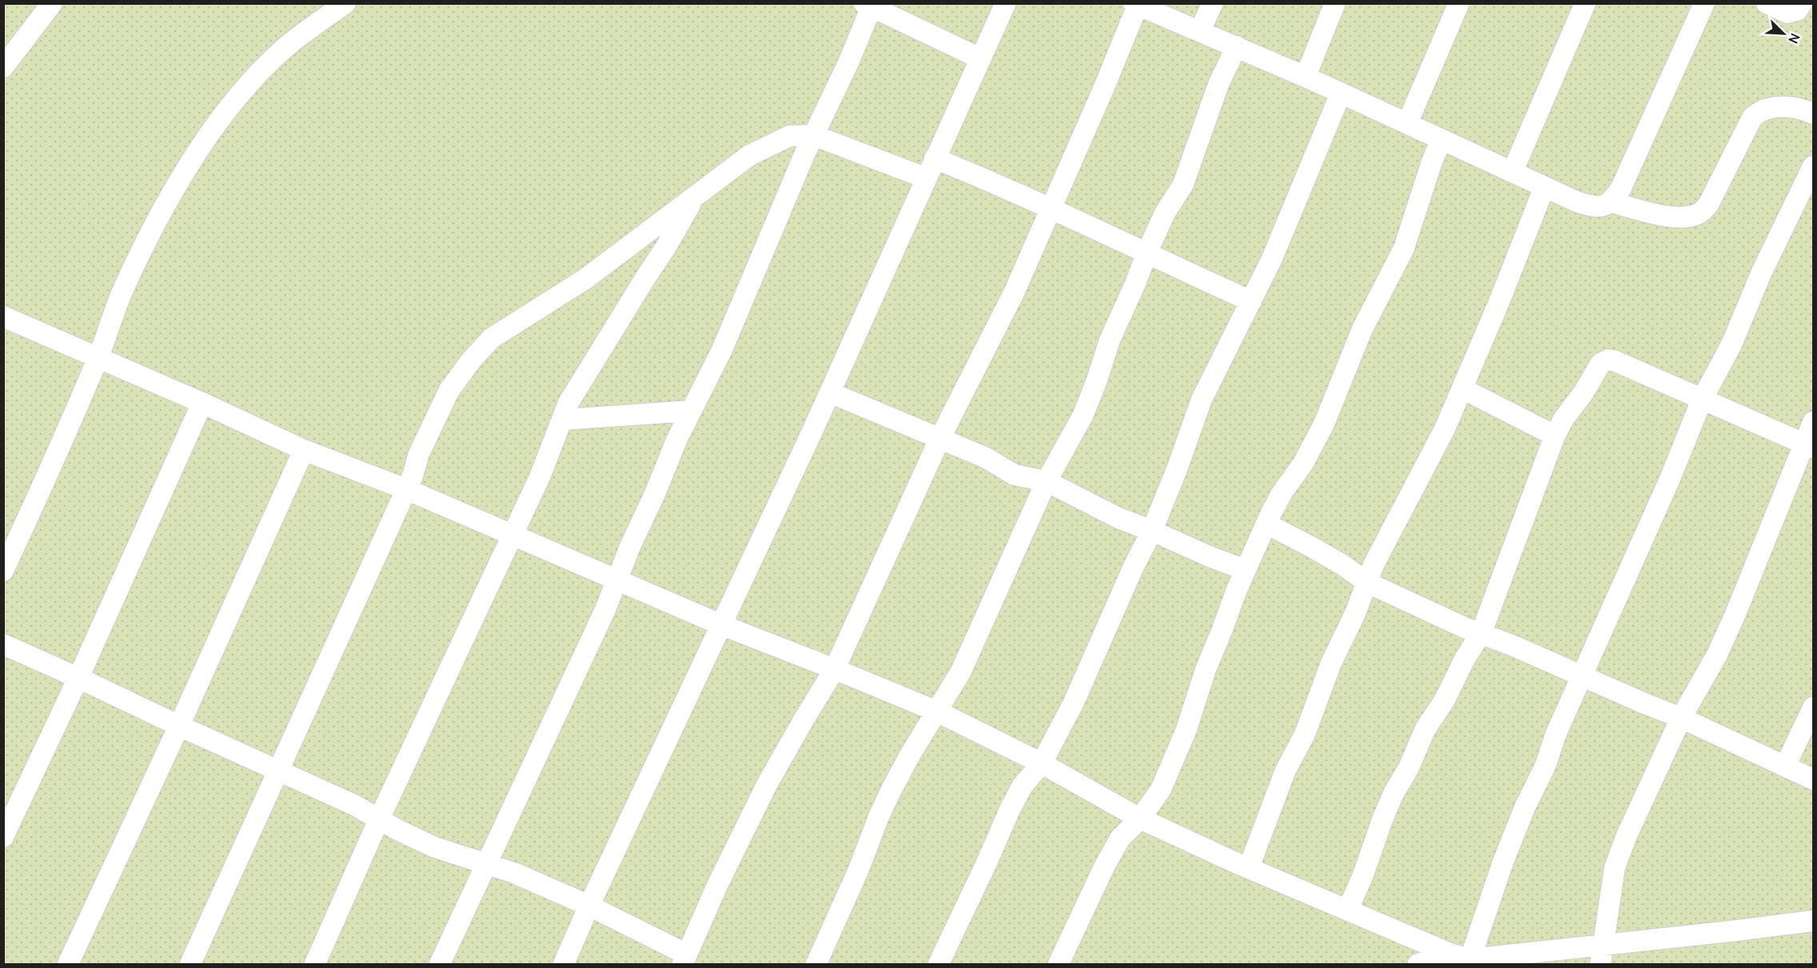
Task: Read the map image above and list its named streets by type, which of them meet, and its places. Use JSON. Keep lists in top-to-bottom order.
{
  "north": "bottom right"
}
